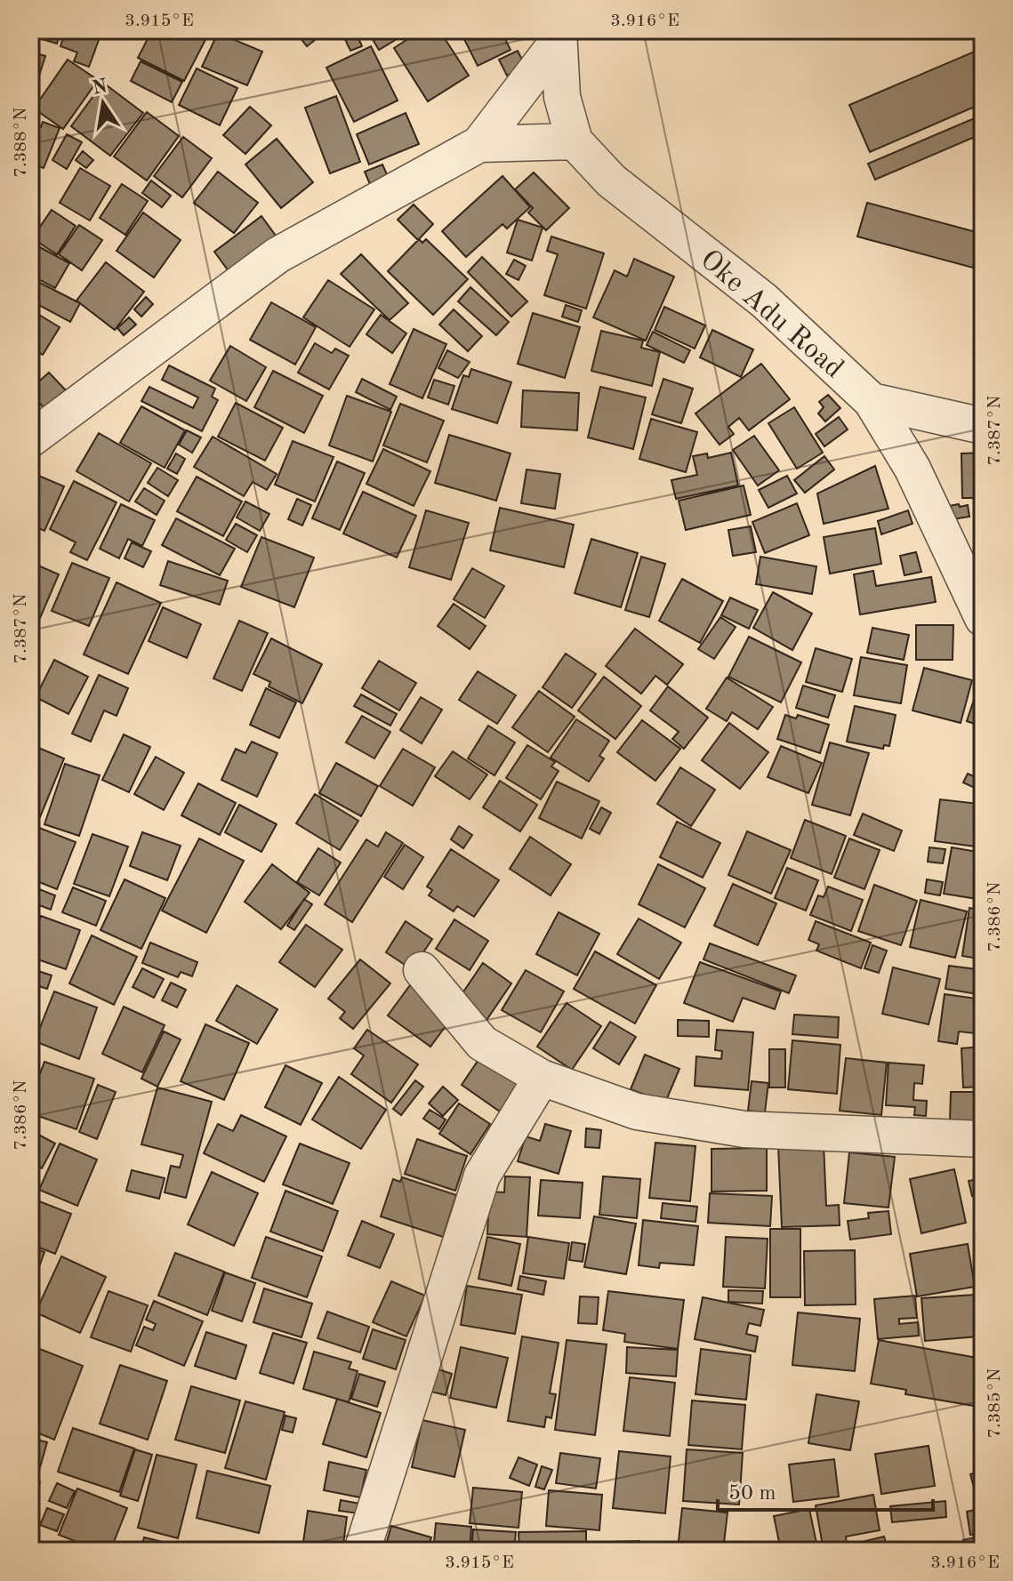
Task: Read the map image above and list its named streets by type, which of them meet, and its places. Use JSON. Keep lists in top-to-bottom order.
{
  "streets": {
    "street": ["Oke Adu Road"]
  },
  "scale_bar": "50 m",
  "north": "top",
  "coordinates": [
    "3.915°E",
    "3.916°E",
    "7.388°N",
    "7.387°N",
    "7.386°N",
    "7.385°N"
  ]
}
